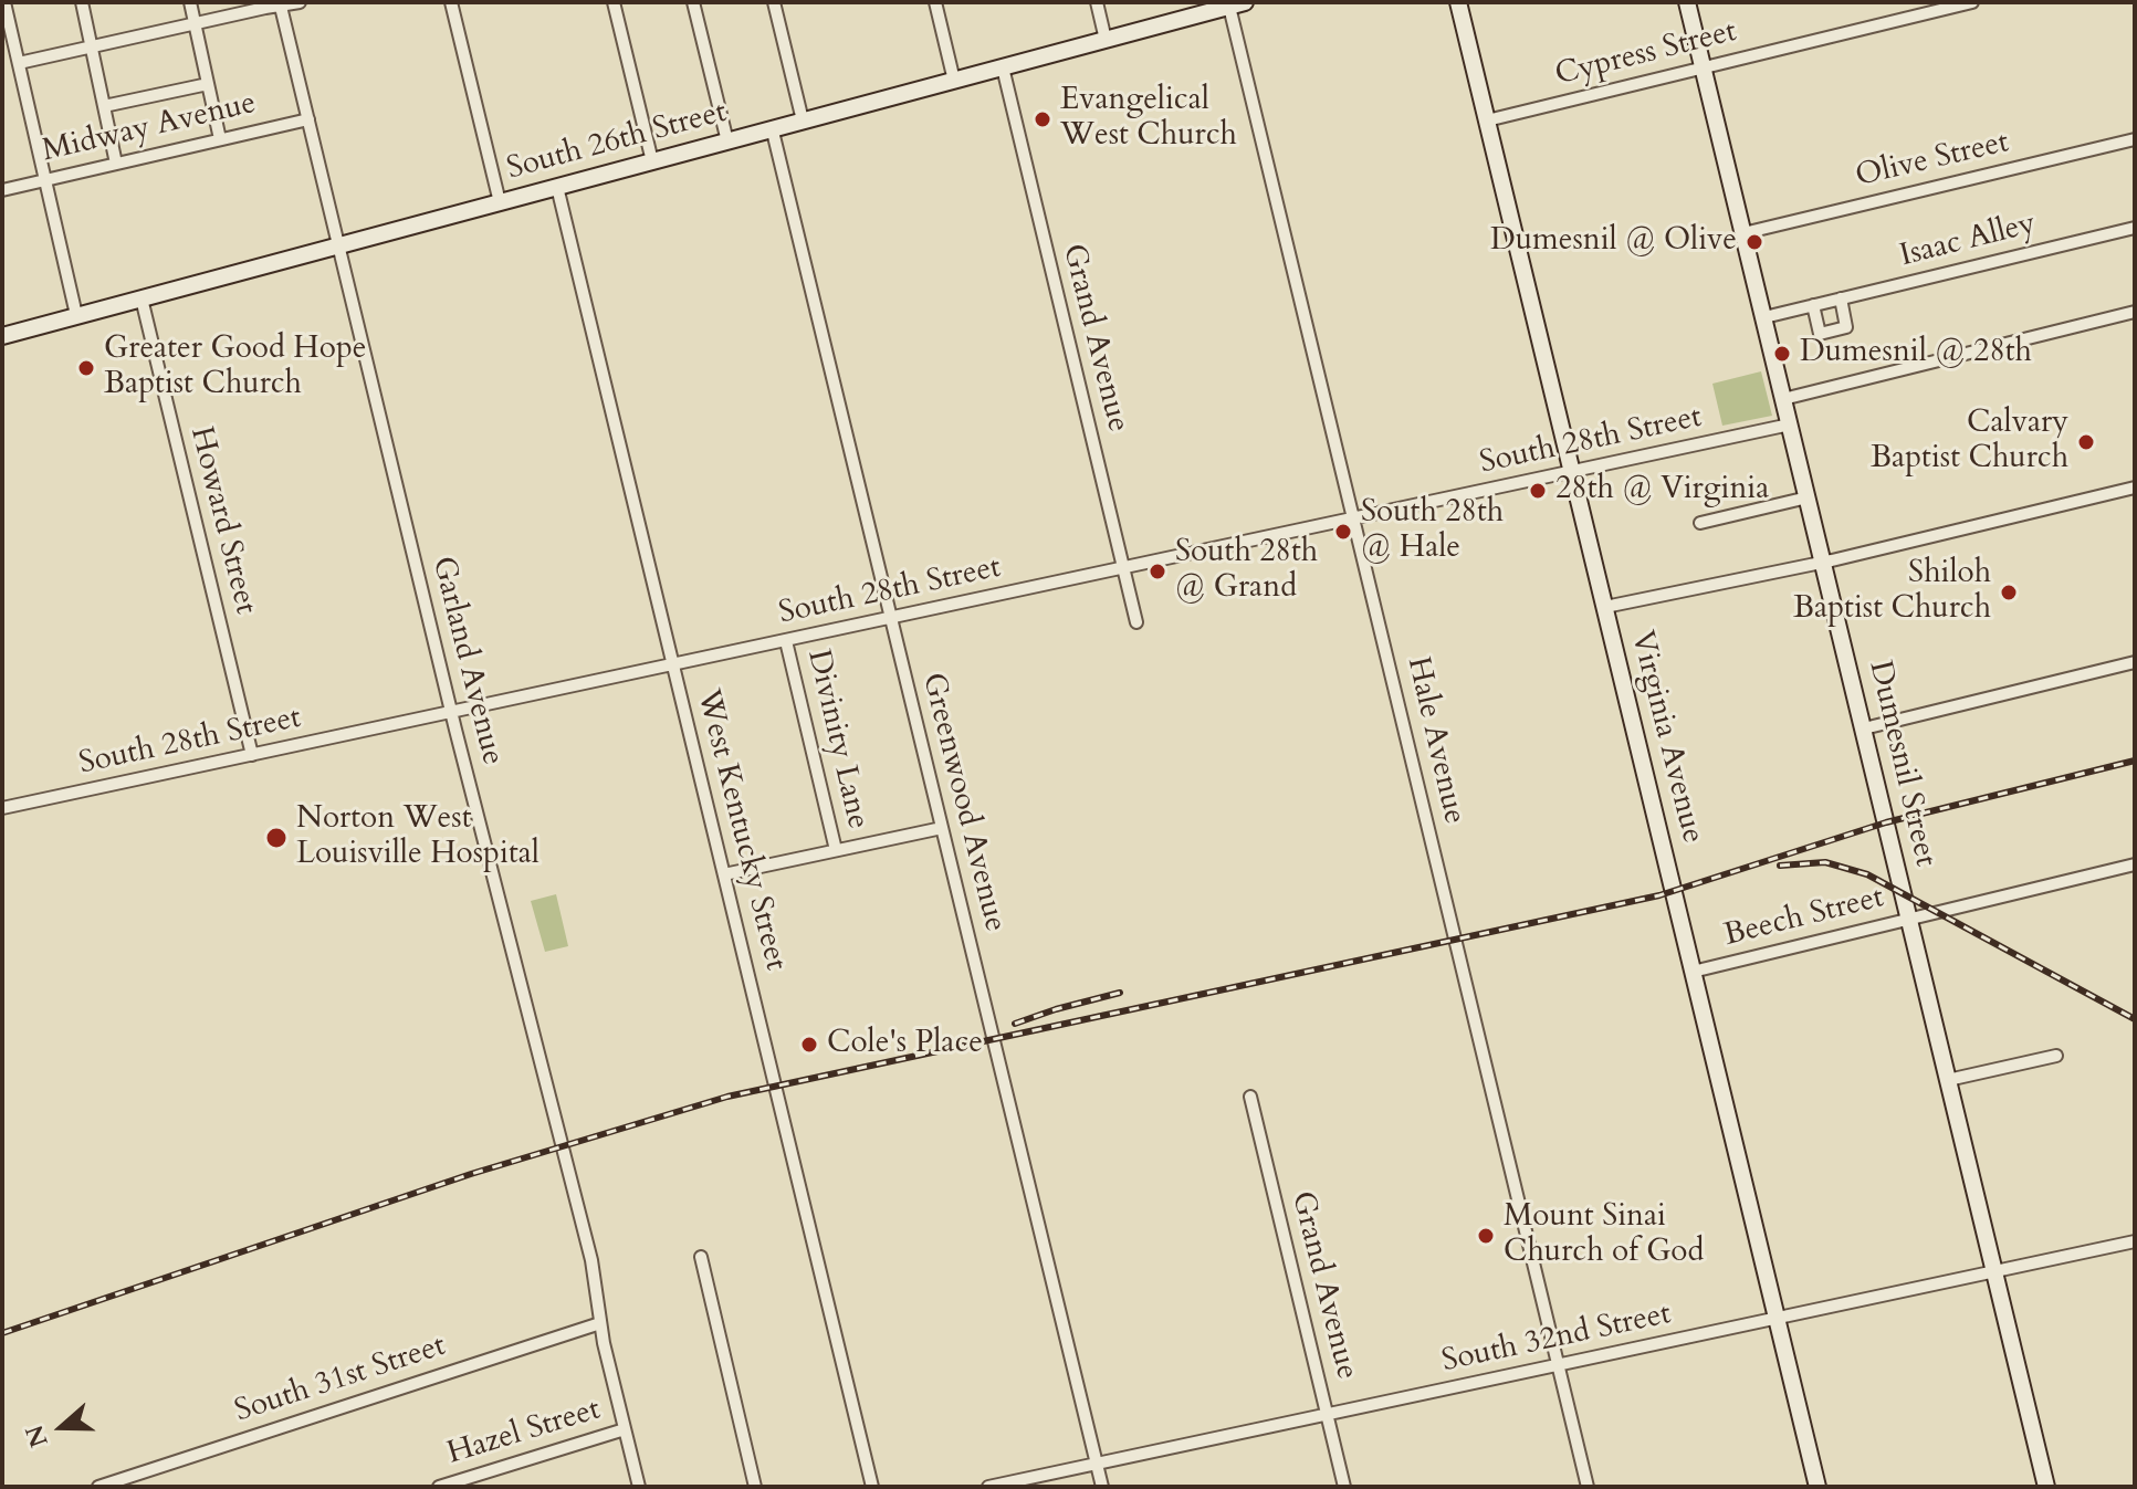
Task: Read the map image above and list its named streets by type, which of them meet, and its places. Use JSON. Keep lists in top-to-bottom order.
{
  "streets": {
    "main road": ["South 26th Street", "Virginia Avenue", "Dumesnil Street"],
    "street": [
      "Cypress Street",
      "Midway Avenue",
      "Olive Street",
      "Isaac Alley",
      "Grand Avenue",
      "South 28th Street",
      "Howard Street",
      "Garland Avenue",
      "Divinity Lane",
      "Hale Avenue",
      "Greenwood Avenue",
      "West Kentucky Street",
      "Beech Street",
      "South 32nd Street",
      "South 31st Street",
      "Hazel Street"
    ]
  },
  "crossings": [
    ["Cypress Street", "Virginia Avenue"],
    ["Cypress Street", "Dumesnil Street"],
    ["Midway Avenue", "Garland Avenue"],
    ["South 26th Street", "Grand Avenue"],
    ["South 26th Street", "Howard Street"],
    ["South 26th Street", "Garland Avenue"],
    ["South 26th Street", "Hale Avenue"],
    ["South 26th Street", "Greenwood Avenue"],
    ["South 26th Street", "West Kentucky Street"],
    ["Olive Street", "Dumesnil Street"],
    ["Isaac Alley", "Dumesnil Street"],
    ["Grand Avenue", "South 28th Street"],
    ["Grand Avenue", "South 32nd Street"],
    ["South 28th Street", "Howard Street"],
    ["South 28th Street", "Garland Avenue"],
    ["South 28th Street", "Virginia Avenue"],
    ["South 28th Street", "Divinity Lane"],
    ["South 28th Street", "Hale Avenue"],
    ["South 28th Street", "Dumesnil Street"],
    ["South 28th Street", "Greenwood Avenue"],
    ["South 28th Street", "West Kentucky Street"],
    ["Garland Avenue", "South 31st Street"],
    ["Garland Avenue", "Hazel Street"],
    ["Virginia Avenue", "Beech Street"],
    ["Virginia Avenue", "South 32nd Street"],
    ["Hale Avenue", "South 32nd Street"],
    ["Dumesnil Street", "Beech Street"],
    ["Dumesnil Street", "South 32nd Street"],
    ["Greenwood Avenue", "South 32nd Street"]
  ],
  "places": [
    "Evangelical West Church",
    "Dumesnil @ Olive",
    "Dumesnil @ 28th",
    "Greater Good Hope Baptist Church",
    "Calvary Baptist Church",
    "28th @ Virginia",
    "South 28th @ Hale",
    "South 28th @ Grand",
    "Shiloh Baptist Church",
    "Norton West Louisville Hospital",
    "Cole's Place",
    "Mount Sinai Church of God"
  ],
  "north": "left"
}
